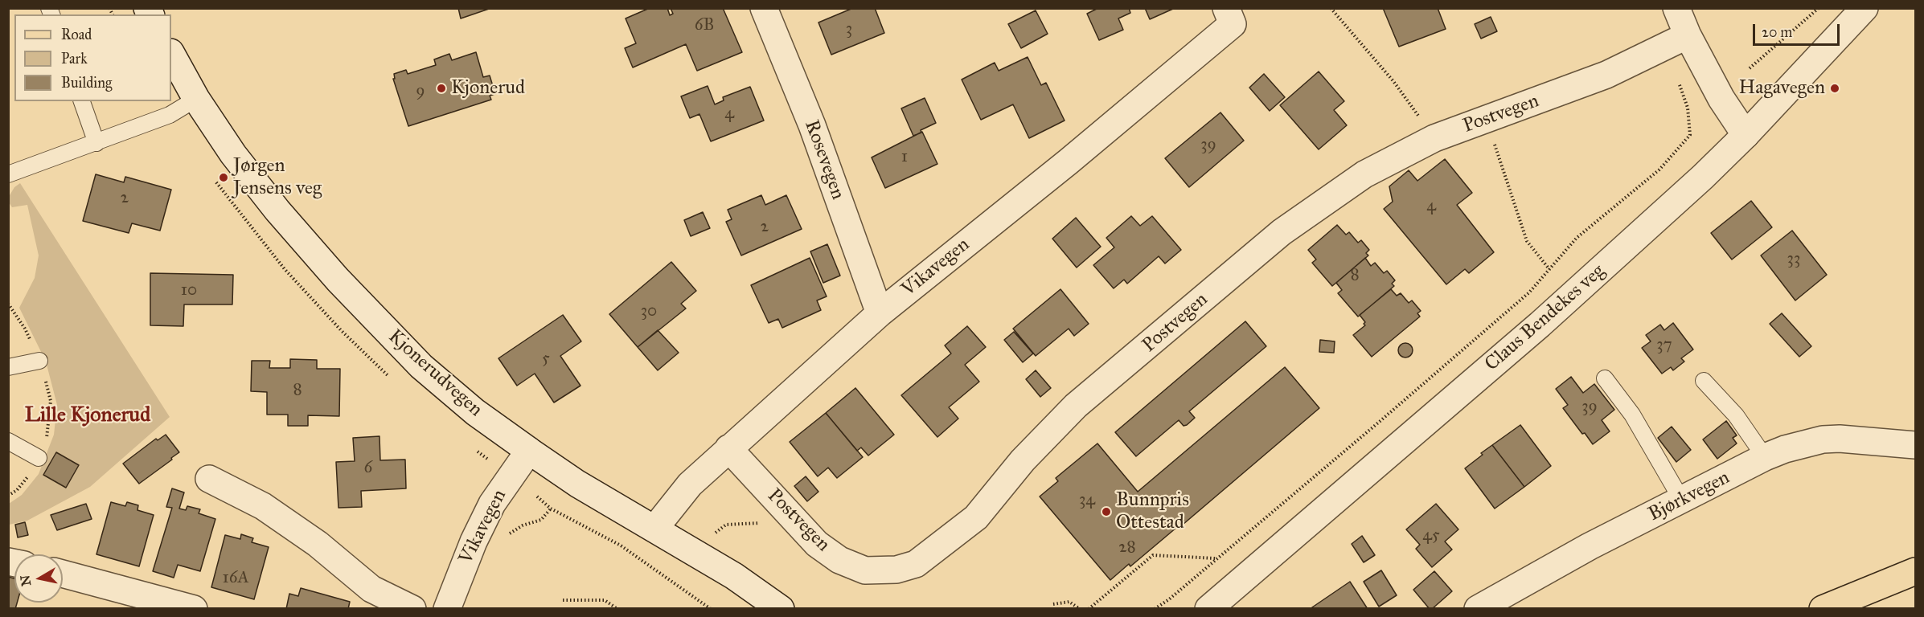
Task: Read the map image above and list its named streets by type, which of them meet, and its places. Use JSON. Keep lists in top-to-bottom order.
{
  "streets": {
    "street": [
      "Postvegen",
      "Rosevegen",
      "Vikavegen",
      "Claus Bendekes veg",
      "Kjonerudvegen",
      "Bjørkvegen"
    ]
  },
  "crossings": [
    ["Postvegen", "Vikavegen"],
    ["Rosevegen", "Vikavegen"],
    ["Vikavegen", "Kjonerudvegen"]
  ],
  "districts": ["Lille Kjonerud"],
  "places": [
    "Kjonerud",
    "Hagavegen",
    "Jørgen Jensens veg",
    "Bunnpris Ottestad"
  ],
  "house_numbers": [
    "6B",
    "3",
    "9",
    "4",
    "39",
    "1",
    "2",
    "4",
    "2",
    "33",
    "8",
    "10",
    "30",
    "37",
    "5",
    "8",
    "39",
    "6",
    "34",
    "45",
    "28",
    "16A"
  ],
  "legend": ["Road", "Park", "Building"],
  "scale_bar": "20 m",
  "north": "left"
}
